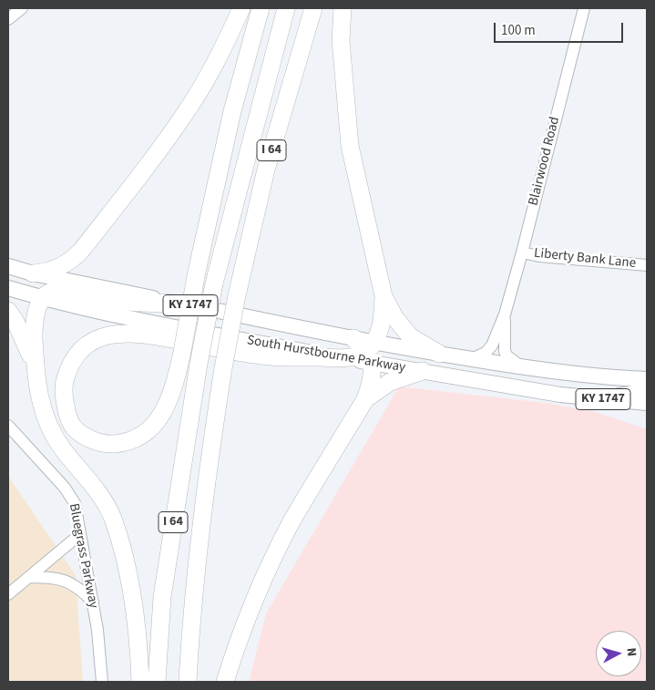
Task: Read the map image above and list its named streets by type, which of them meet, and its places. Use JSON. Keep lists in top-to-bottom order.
{
  "streets": {
    "highway": ["I 64"],
    "main road": ["KY 1747", "South Hurstbourne Parkway"],
    "street": ["Blairwood Road", "Liberty Bank Lane", "Bluegrass Parkway"]
  },
  "crossings": [
    ["Blairwood Road", "Liberty Bank Lane"],
    ["Blairwood Road", "South Hurstbourne Parkway"]
  ],
  "scale_bar": "100 m",
  "north": "right"
}
